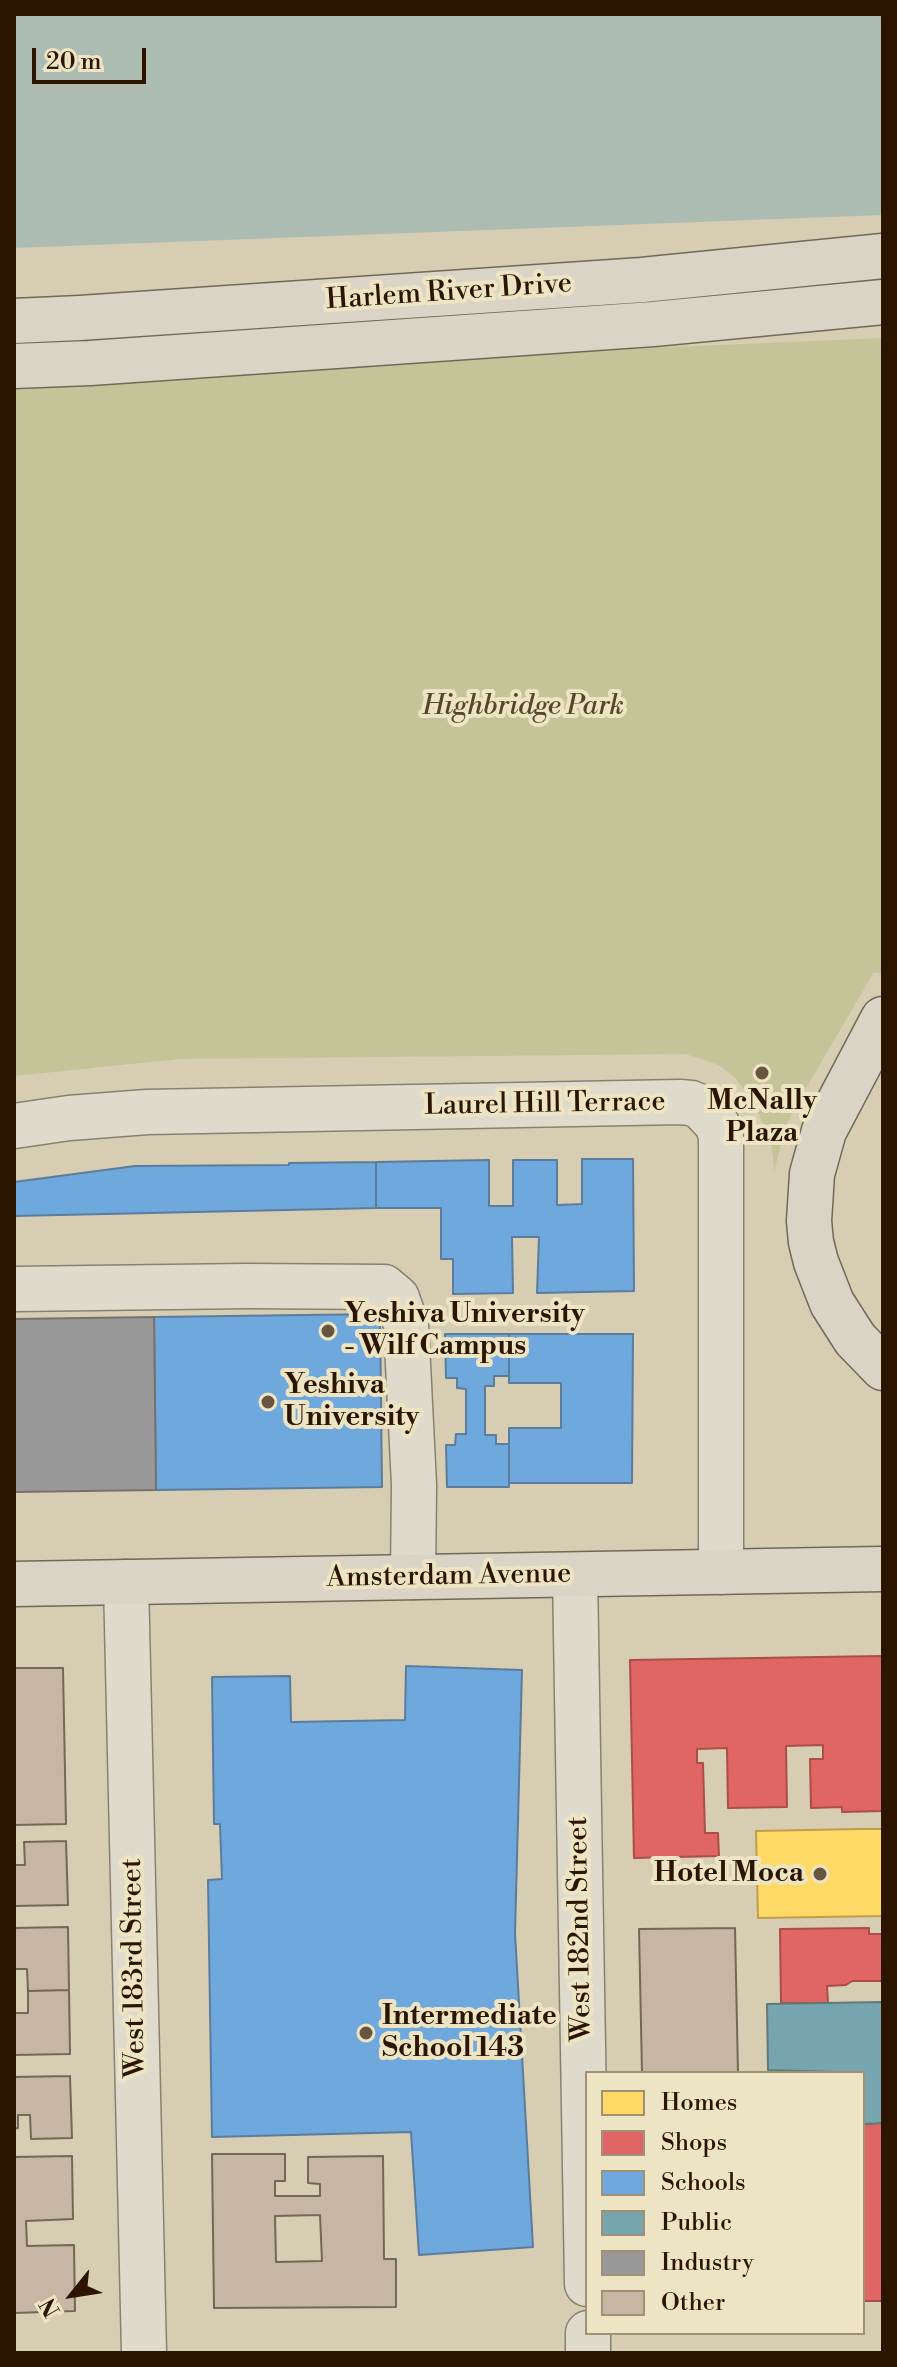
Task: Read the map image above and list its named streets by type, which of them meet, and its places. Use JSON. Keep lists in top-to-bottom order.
{
  "streets": {
    "main road": ["Harlem River Drive", "Amsterdam Avenue"],
    "street": ["Laurel Hill Terrace", "West 182nd Street", "West 183rd Street"]
  },
  "crossings": [
    ["Laurel Hill Terrace", "Amsterdam Avenue"],
    ["Amsterdam Avenue", "West 182nd Street"],
    ["Amsterdam Avenue", "West 183rd Street"]
  ],
  "parks": ["Highbridge Park"],
  "places": [
    "McNally Plaza",
    "Yeshiva University - Wilf Campus",
    "Yeshiva University",
    "Hotel Moca",
    "Intermediate School 143"
  ],
  "legend": [
    "Homes",
    "Shops",
    "Schools",
    "Public",
    "Industry",
    "Other"
  ],
  "scale_bar": "20 m",
  "north": "bottom left"
}
